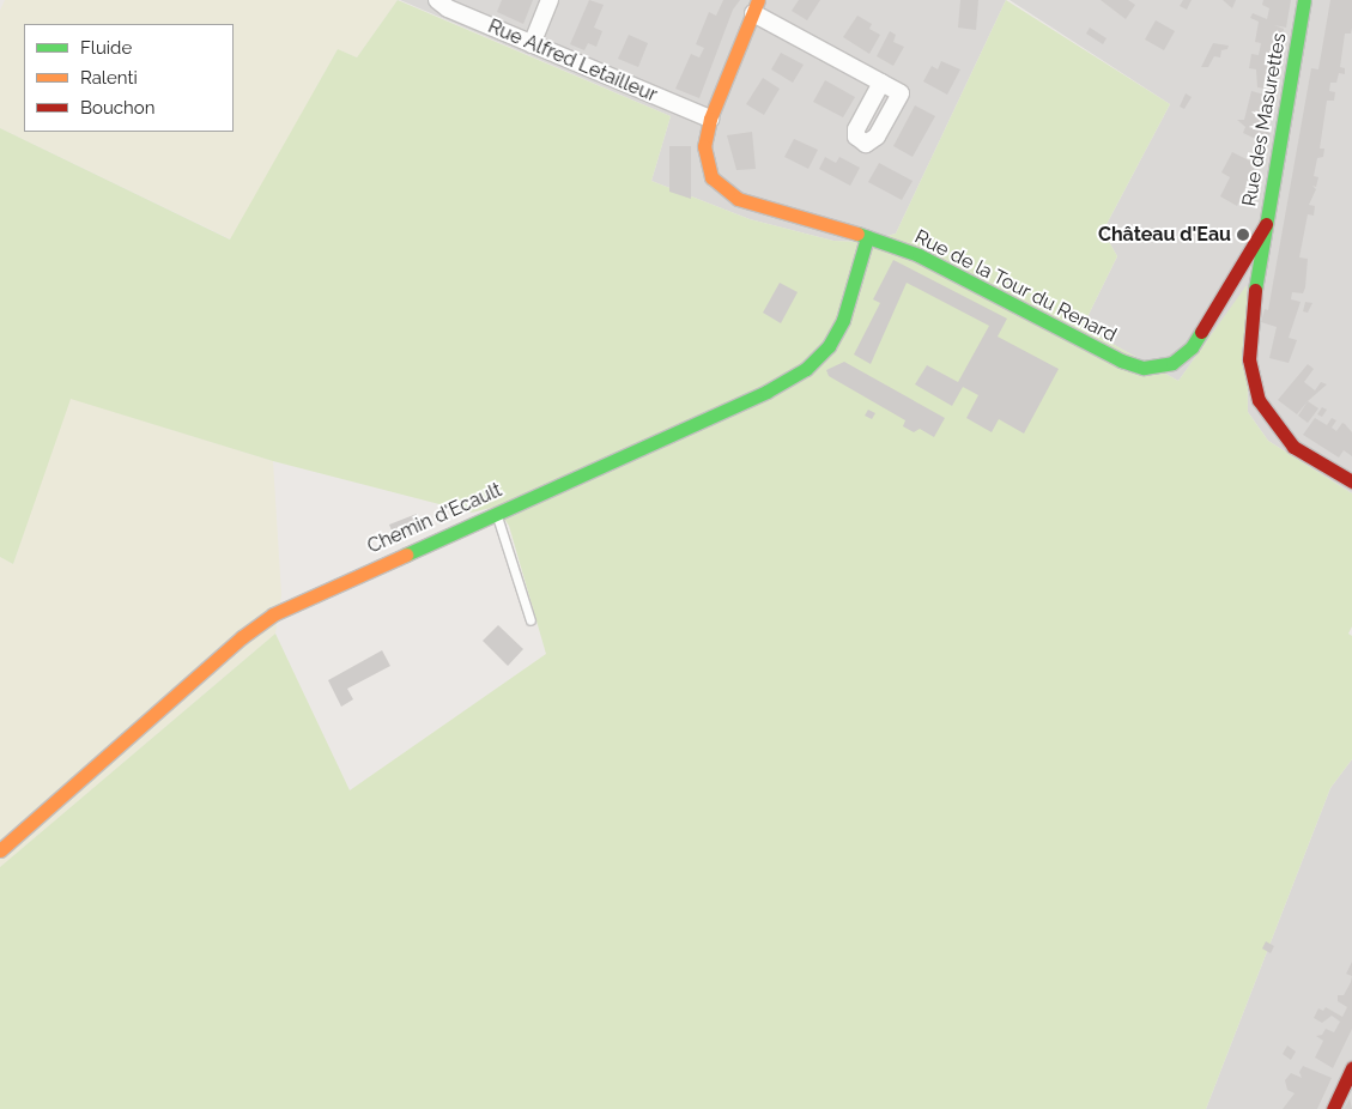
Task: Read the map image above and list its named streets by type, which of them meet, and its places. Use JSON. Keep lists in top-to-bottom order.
{
  "streets": {
    "street": [
      "Rue Alfred Letailleur",
      "Rue des Masurettes",
      "Rue de la Tour du Renard",
      "Chemin d'Ecault"
    ]
  },
  "crossings": [
    ["Rue Alfred Letailleur", "Rue de la Tour du Renard"],
    ["Rue des Masurettes", "Rue de la Tour du Renard"],
    ["Rue de la Tour du Renard", "Chemin d'Ecault"]
  ],
  "places": ["Château d'Eau"],
  "legend": ["Fluide", "Ralenti", "Bouchon"]
}
